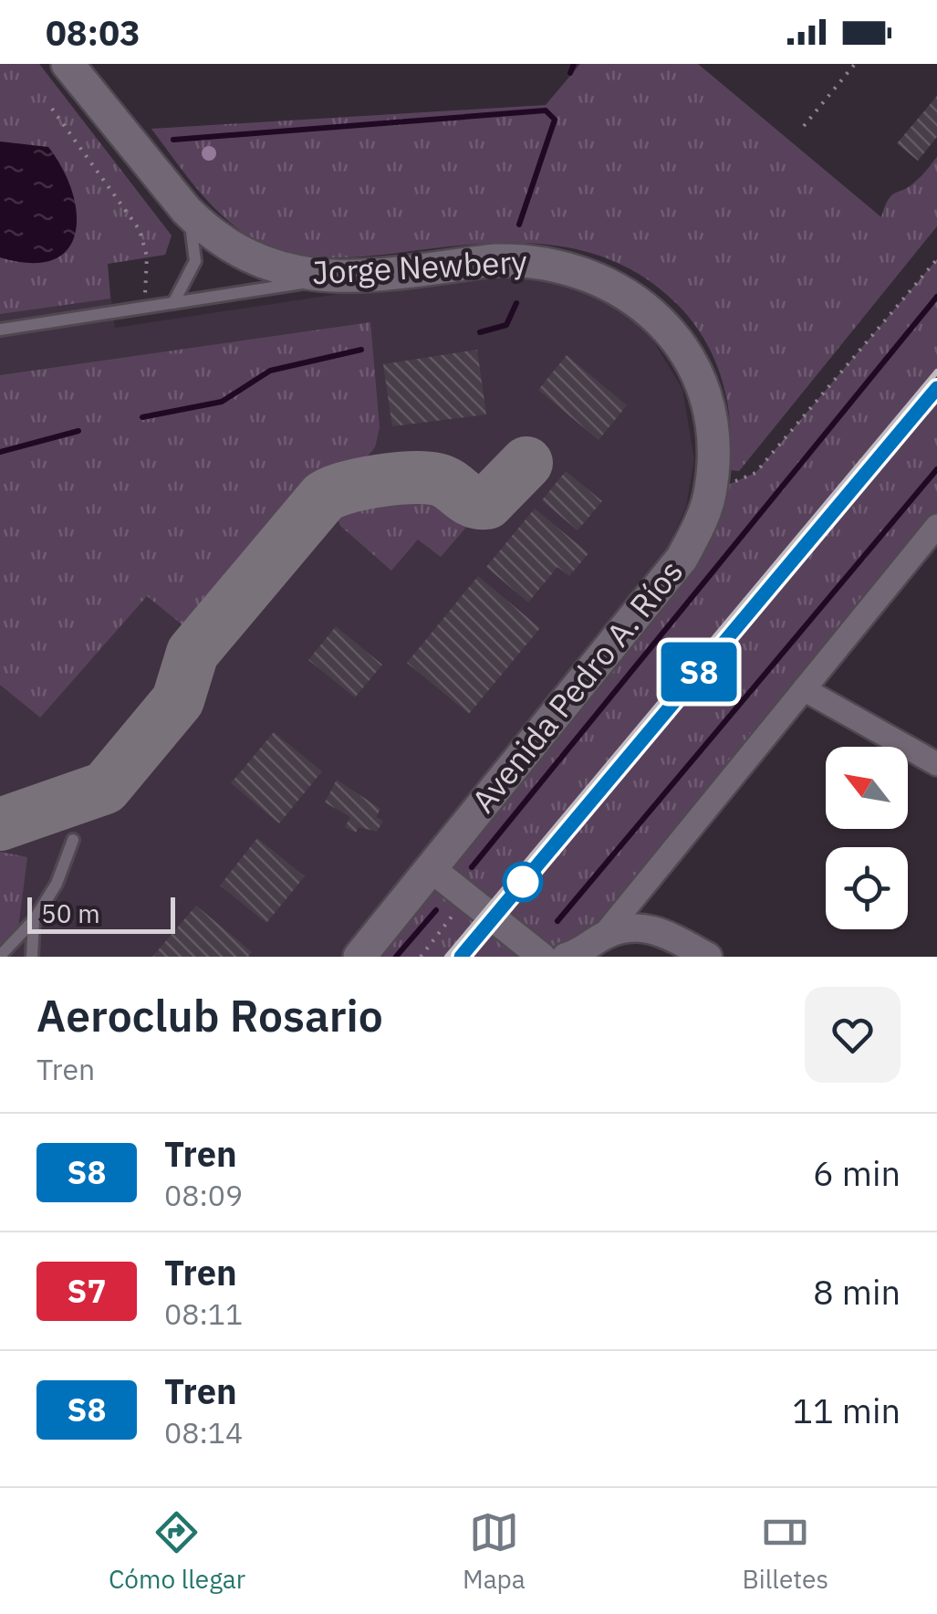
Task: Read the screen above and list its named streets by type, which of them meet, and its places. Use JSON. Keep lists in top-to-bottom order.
{
  "streets": {
    "main road": ["Jorge Newbery", "Avenida Pedro A. Ríos"]
  },
  "crossings": [
    ["Jorge Newbery", "Avenida Pedro A. Ríos"]
  ],
  "scale_bar": "50 m",
  "north": "top left",
  "page": {
    "status": "08:03",
    "on_map": "S8",
    "scale": "50 m",
    "heading": ["Aeroclub Rosario", "Tren"],
    "list": [
      {
        "mark": "S8",
        "name": "Tren",
        "note": "08:09",
        "value": "6 min"
      },
      {
        "mark": "S7",
        "name": "Tren",
        "note": "08:11",
        "value": "8 min"
      },
      {
        "mark": "S8",
        "name": "Tren",
        "note": "08:14",
        "value": "11 min"
      }
    ],
    "tabs": ["Cómo llegar", "Mapa", "Billetes"]
  }
}
